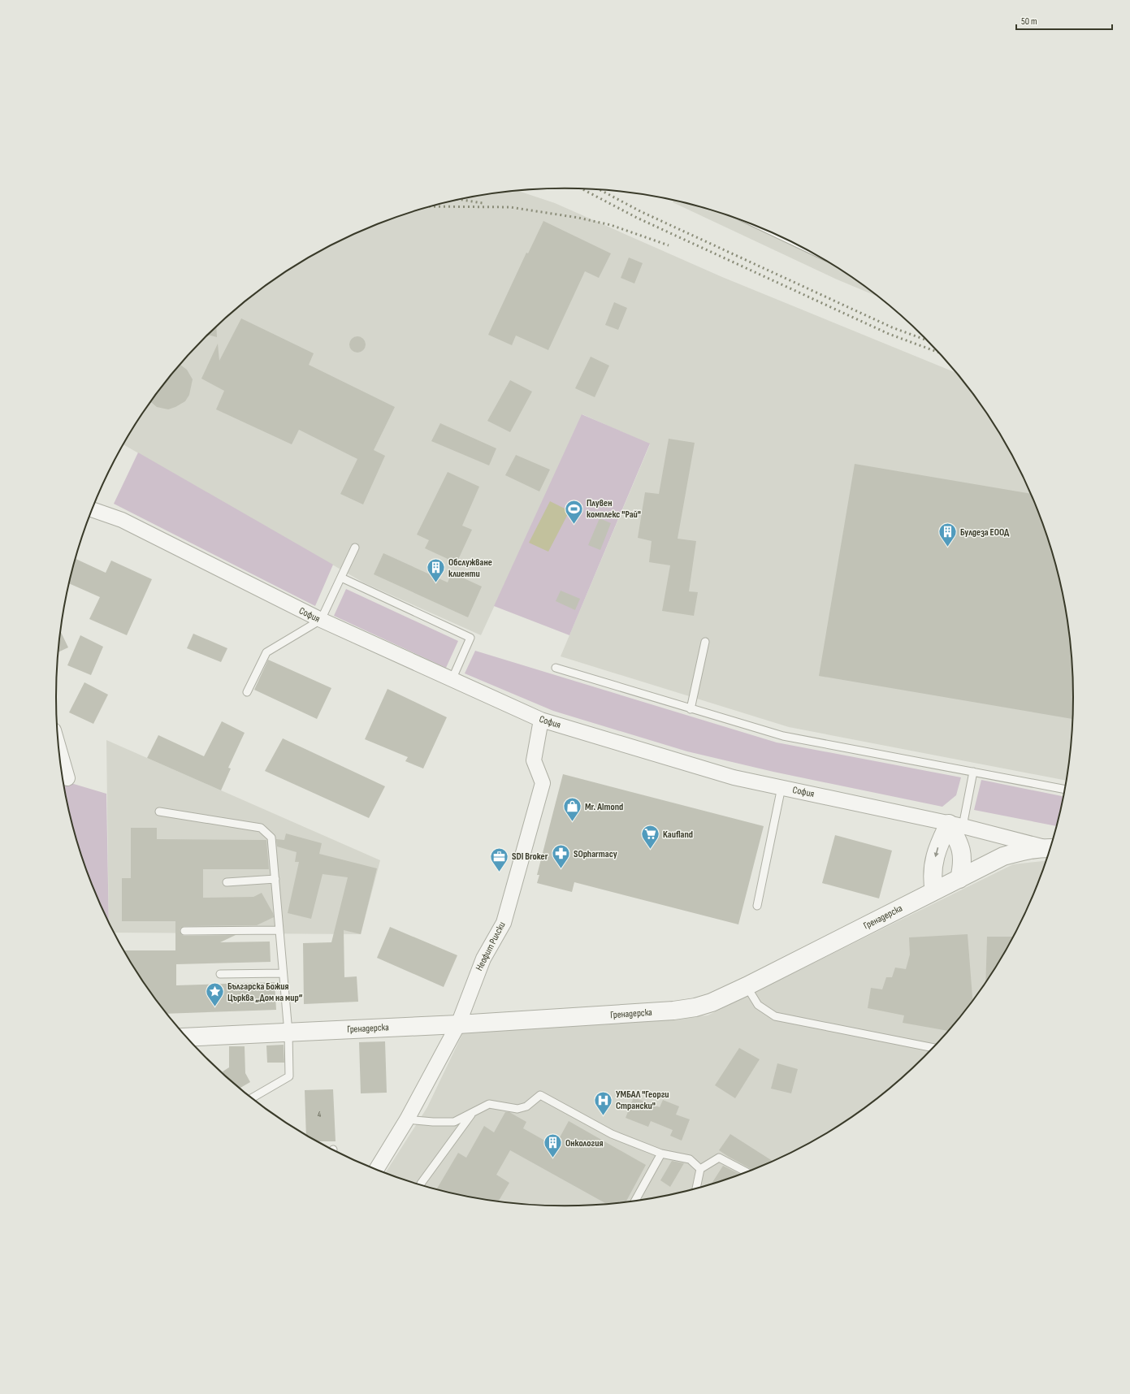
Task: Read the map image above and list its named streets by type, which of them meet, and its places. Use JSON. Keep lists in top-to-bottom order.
{
  "streets": {
    "street": ["София", "Гренадерска", "Неофит Рилски"]
  },
  "crossings": [
    ["София", "Гренадерска"],
    ["София", "Неофит Рилски"],
    ["Гренадерска", "Неофит Рилски"]
  ],
  "places": {
    "sports": ["Плувен комплекс \"Рай\""],
    "building": ["Булдеза ЕООД", "Обслужване клиенти", "Онкология"],
    "shop": ["Mr. Almond"],
    "supermarket": ["Kaufland"],
    "pharmacy": ["SOpharmacy"],
    "office": ["SDI Broker"],
    "place": ["Българска Божия Църква „Дом на мир“"],
    "hospital": ["УМБАЛ \"Георги Странски\""]
  },
  "house_numbers": ["4"],
  "scale_bar": "50 m"
}
